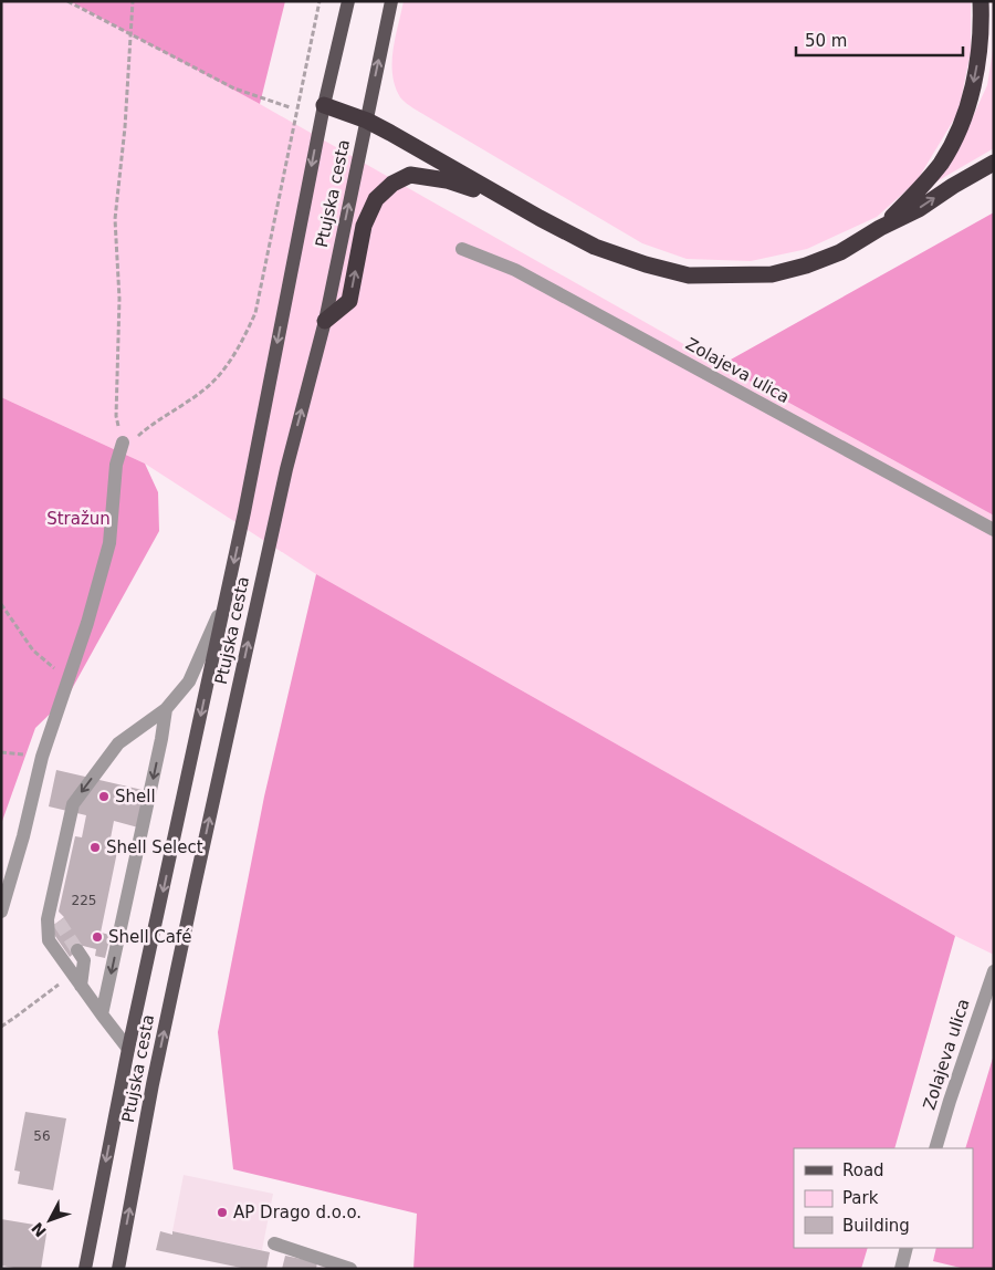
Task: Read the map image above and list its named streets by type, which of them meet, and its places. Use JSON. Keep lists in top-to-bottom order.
{
  "streets": {
    "main road": ["Ptujska cesta"],
    "street": ["Zolajeva ulica"]
  },
  "parks": ["Stražun"],
  "places": [
    "Shell",
    "Shell Select",
    "Shell Café",
    "AP Drago d.o.o."
  ],
  "house_numbers": ["225", "56"],
  "legend": ["Road", "Park", "Building"],
  "scale_bar": "50 m",
  "north": "bottom left"
}
